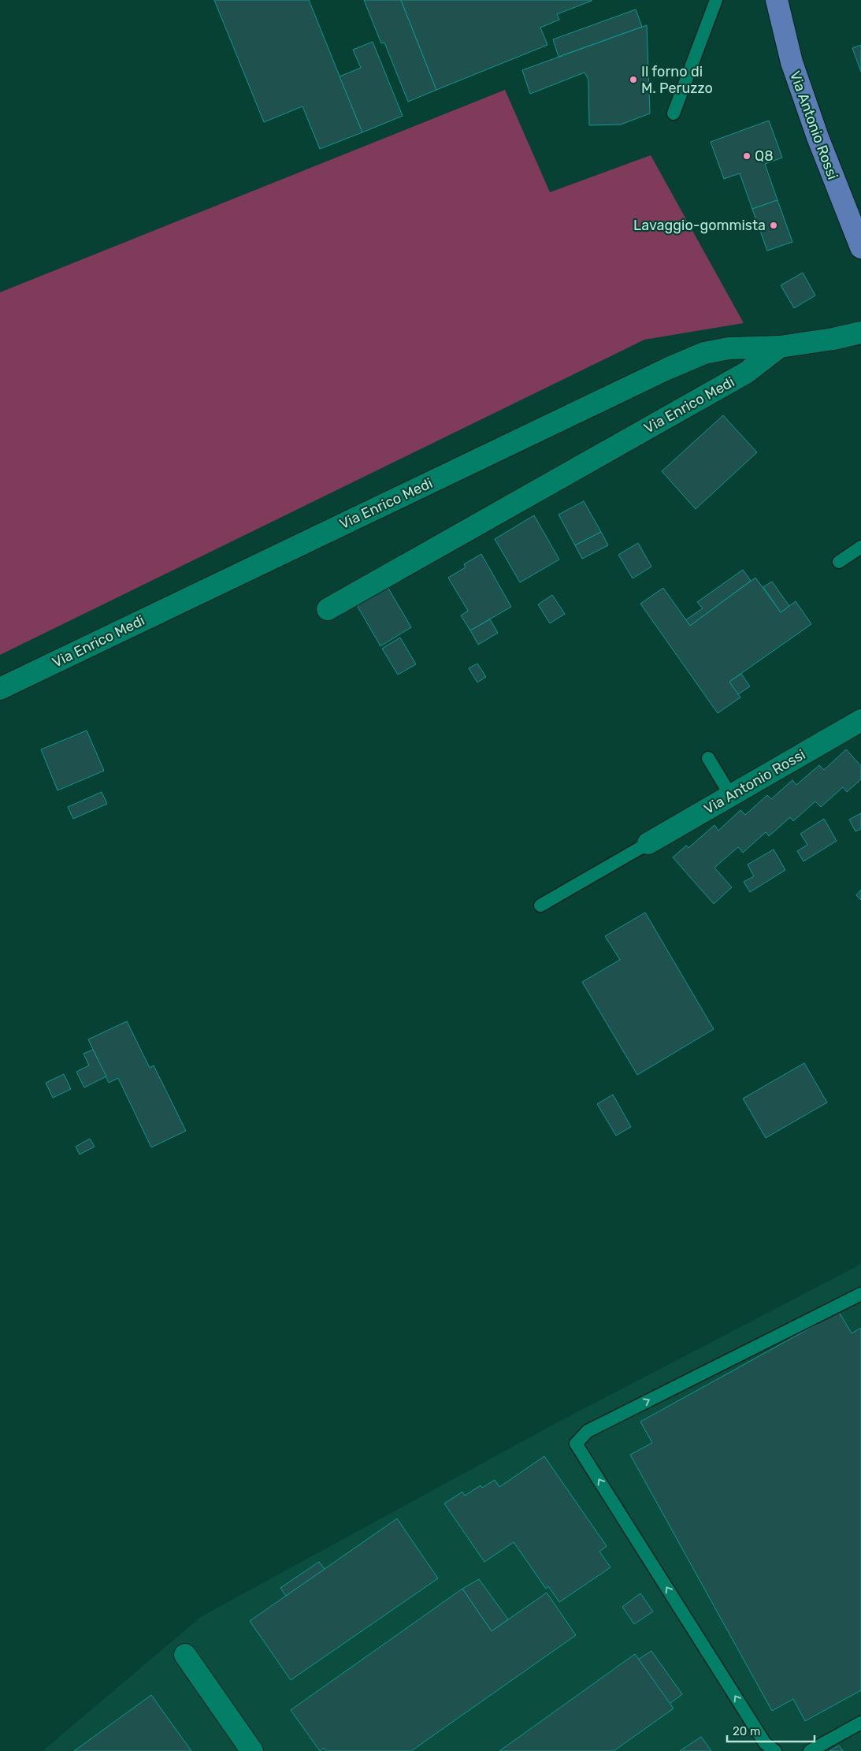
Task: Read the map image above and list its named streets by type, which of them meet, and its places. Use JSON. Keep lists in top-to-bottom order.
{
  "streets": {
    "main road": ["Via Antonio Rossi"],
    "street": ["Via Enrico Medi"]
  },
  "places": ["Il forno di M. Peruzzo", "Q8", "Lavaggio-gommista"],
  "scale_bar": "20 m"
}
